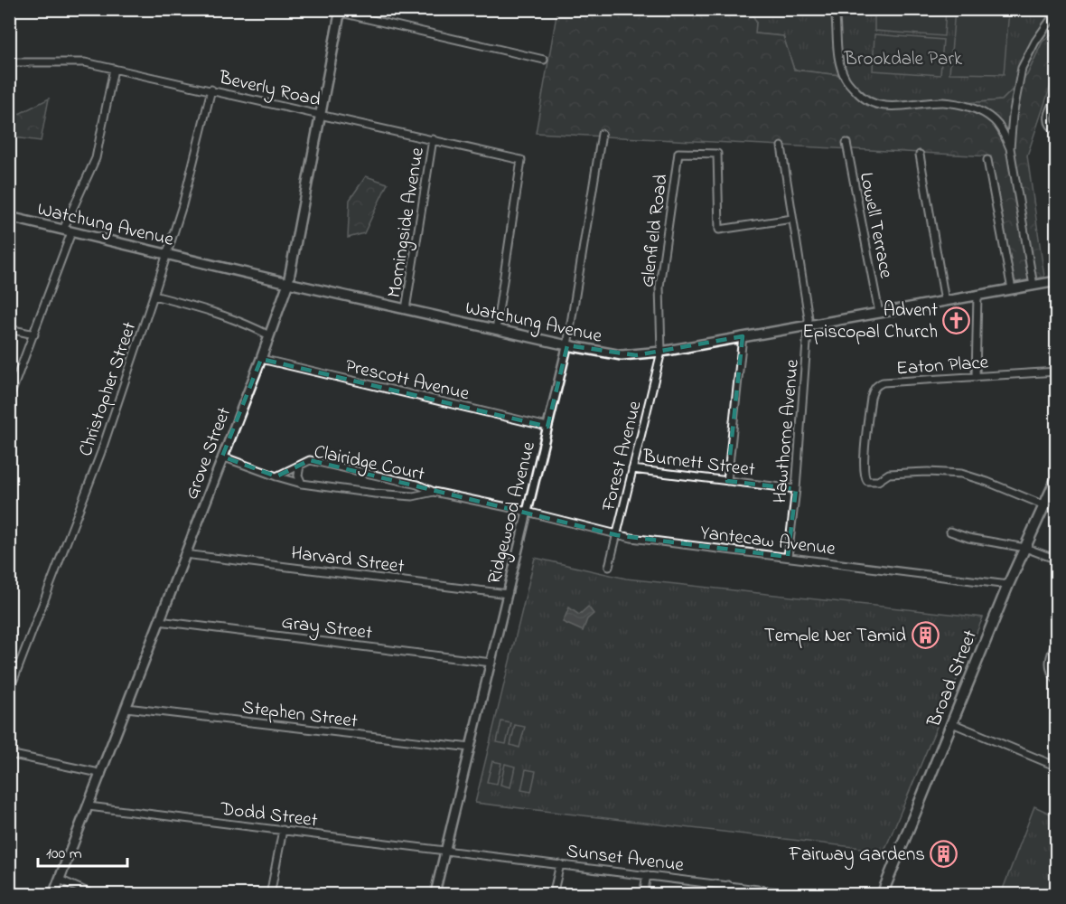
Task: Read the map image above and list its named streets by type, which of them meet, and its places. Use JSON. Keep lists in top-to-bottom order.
{
  "streets": {
    "main road": ["Watchung Avenue", "Grove Street", "Broad Street"],
    "street": [
      "Beverly Road",
      "Morningside Avenue",
      "Lowell Terrace",
      "Glenfield Road",
      "Eaton Place",
      "Prescott Avenue",
      "Christopher Street",
      "Hawthorne Avenue",
      "Forest Avenue",
      "Clairidge Court",
      "Burnett Street",
      "Ridgewood Avenue",
      "Yantecaw Avenue",
      "Harvard Street",
      "Gray Street",
      "Stephen Street",
      "Dodd Street",
      "Sunset Avenue"
    ]
  },
  "crossings": [
    ["Beverly Road", "Morningside Avenue"],
    ["Beverly Road", "Watchung Avenue"],
    ["Beverly Road", "Christopher Street"],
    ["Beverly Road", "Grove Street"],
    ["Morningside Avenue", "Watchung Avenue"],
    ["Watchung Avenue", "Lowell Terrace"],
    ["Watchung Avenue", "Glenfield Road"],
    ["Watchung Avenue", "Christopher Street"],
    ["Watchung Avenue", "Hawthorne Avenue"],
    ["Watchung Avenue", "Grove Street"],
    ["Watchung Avenue", "Forest Avenue"],
    ["Watchung Avenue", "Ridgewood Avenue"],
    ["Glenfield Road", "Hawthorne Avenue"],
    ["Glenfield Road", "Forest Avenue"],
    ["Eaton Place", "Broad Street"],
    ["Prescott Avenue", "Grove Street"],
    ["Prescott Avenue", "Ridgewood Avenue"],
    ["Hawthorne Avenue", "Burnett Street"],
    ["Hawthorne Avenue", "Yantecaw Avenue"],
    ["Grove Street", "Clairidge Court"],
    ["Grove Street", "Harvard Street"],
    ["Grove Street", "Gray Street"],
    ["Grove Street", "Stephen Street"],
    ["Grove Street", "Dodd Street"],
    ["Forest Avenue", "Burnett Street"],
    ["Forest Avenue", "Yantecaw Avenue"],
    ["Clairidge Court", "Ridgewood Avenue"],
    ["Clairidge Court", "Yantecaw Avenue"],
    ["Ridgewood Avenue", "Yantecaw Avenue"],
    ["Ridgewood Avenue", "Harvard Street"],
    ["Ridgewood Avenue", "Gray Street"],
    ["Ridgewood Avenue", "Stephen Street"],
    ["Ridgewood Avenue", "Dodd Street"],
    ["Ridgewood Avenue", "Sunset Avenue"],
    ["Yantecaw Avenue", "Broad Street"],
    ["Dodd Street", "Sunset Avenue"]
  ],
  "parks": ["Brookdale Park"],
  "places": {
    "church": ["Advent Episcopal Church"],
    "building": ["Temple Ner Tamid", "Fairway Gardens"]
  },
  "scale_bar": "100 m"
}
